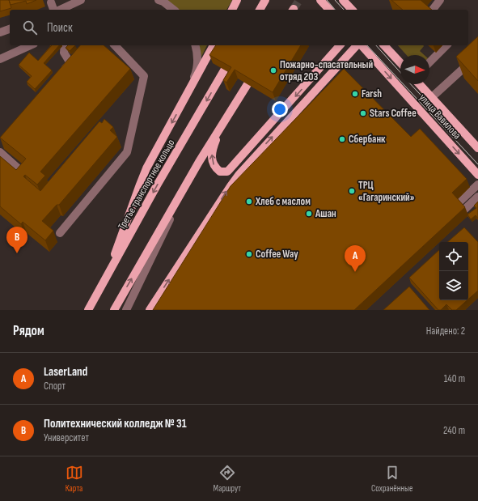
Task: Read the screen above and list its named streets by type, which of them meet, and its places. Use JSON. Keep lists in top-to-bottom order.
{
  "streets": {
    "main road": ["улица Вавилова", "Третье транспортное кольцо"]
  },
  "places": [
    "Пожарно-спасательный отряд 203",
    "Farsh",
    "Stars Coffee",
    "Сбербанк",
    "ТРЦ «Гагаринский»",
    "Хлеб с маслом",
    "Ашан",
    "Coffee Way"
  ],
  "north": "right",
  "page": {
    "search": "Поиск",
    "pins": ["B", "A"],
    "heading": ["Рядом", "Найдено: 2"],
    "list": [
      {
        "mark": "A",
        "name": "LaserLand",
        "note": "Спорт",
        "value": "140 m"
      },
      {
        "mark": "B",
        "name": "Политехнический колледж № 31",
        "note": "Университет",
        "value": "240 m"
      }
    ],
    "nav": ["Карта", "Маршрут", "Сохранённые"]
  }
}
